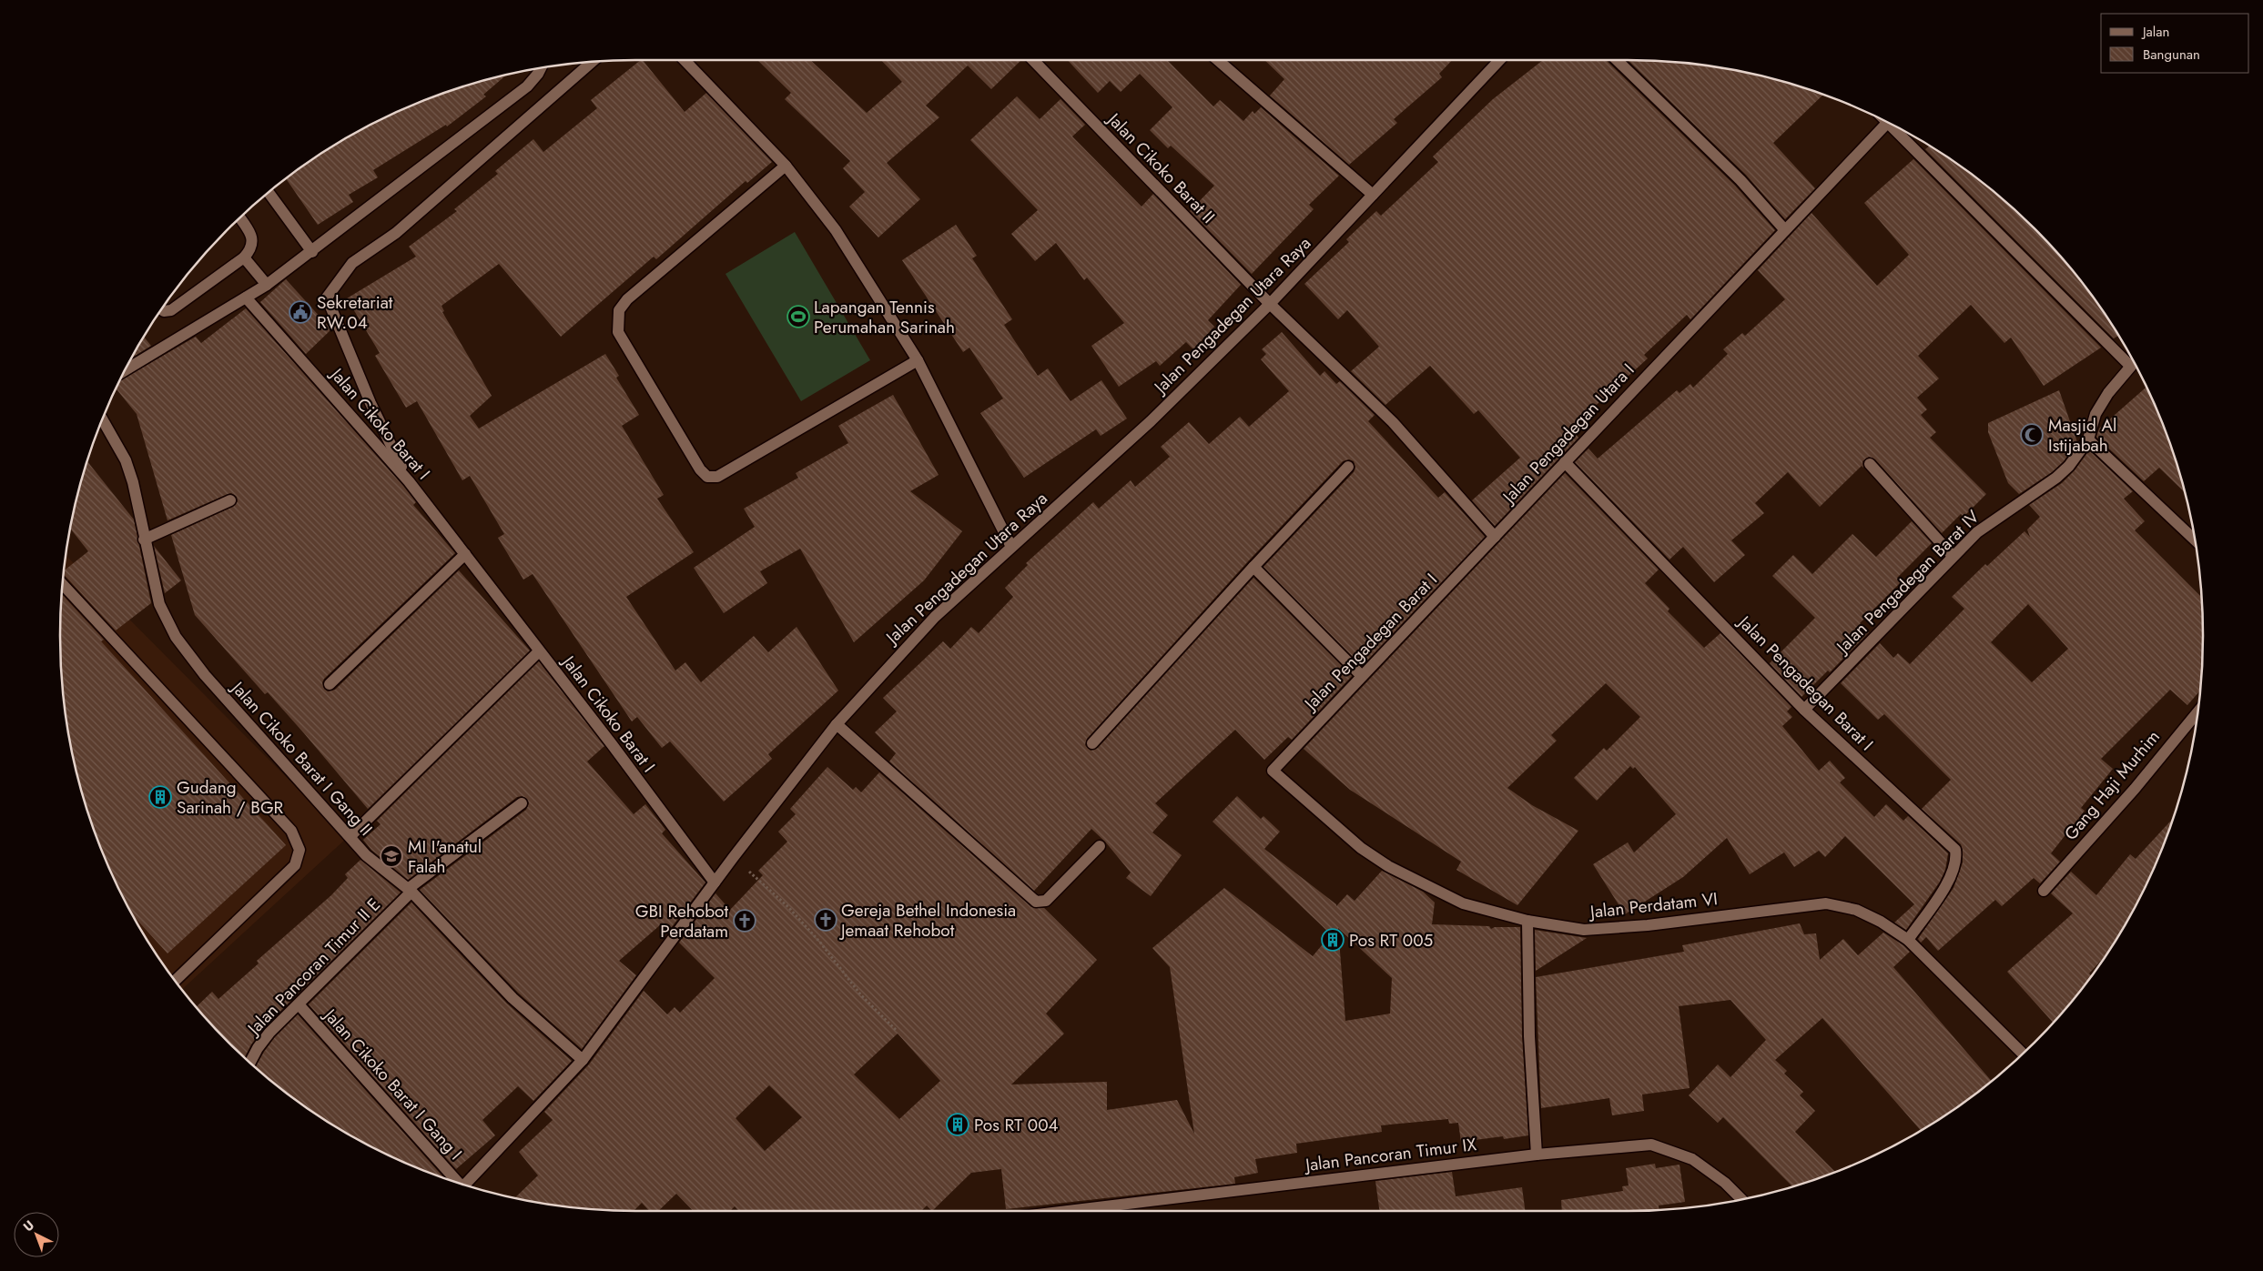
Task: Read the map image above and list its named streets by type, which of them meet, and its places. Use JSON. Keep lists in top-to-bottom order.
{
  "streets": {
    "street": [
      "Jalan Cikoko Barat II",
      "Jalan Pengadegan Utara Raya",
      "Jalan Cikoko Barat I",
      "Jalan Pengadegan Utara I",
      "Jalan Pengadegan Barat IV",
      "Jalan Pengadegan Barat I",
      "Jalan Cikoko Barat I Gang II",
      "Gang Haji Murhim",
      "Jalan Perdatam VI",
      "Jalan Pancoran Timur II E",
      "Jalan Cikoko Barat I Gang I",
      "Jalan Pancoran Timur IX"
    ]
  },
  "crossings": [
    ["Jalan Cikoko Barat II", "Jalan Pengadegan Utara Raya"],
    ["Jalan Pengadegan Utara Raya", "Jalan Cikoko Barat I"],
    ["Jalan Pengadegan Utara Raya", "Jalan Cikoko Barat I Gang II"],
    ["Jalan Pengadegan Utara I", "Jalan Pengadegan Barat I"],
    ["Jalan Pengadegan Barat IV", "Jalan Pengadegan Barat I"],
    ["Jalan Pengadegan Barat I", "Jalan Perdatam VI"],
    ["Jalan Cikoko Barat I Gang II", "Jalan Pancoran Timur II E"],
    ["Jalan Pancoran Timur II E", "Jalan Cikoko Barat I Gang I"]
  ],
  "places": {
    "public building": ["Sekretariat RW.04"],
    "sports": ["Lapangan Tennis Perumahan Sarinah"],
    "mosque": ["Masjid Al Istijabah"],
    "building": ["Gudang Sarinah / BGR", "Pos RT 005", "Pos RT 004"],
    "school or university": ["MI I'anatul Falah"],
    "church": ["Gereja Bethel Indonesia Jemaat Rehobot", "GBI Rehobot Perdatam"]
  },
  "legend": ["Jalan", "Bangunan"],
  "north": "top left"
}
